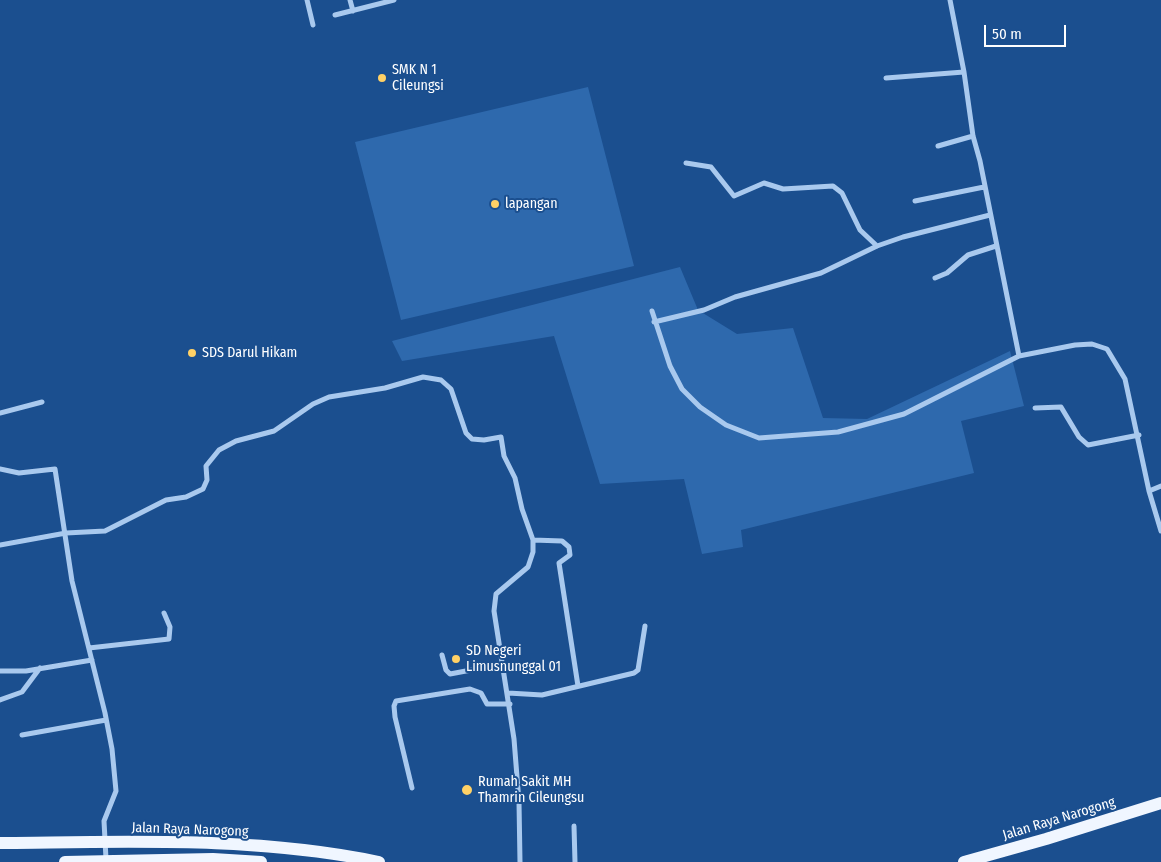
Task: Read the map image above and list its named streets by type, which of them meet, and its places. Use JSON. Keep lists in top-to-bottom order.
{
  "streets": {
    "main road": ["Jalan Raya Narogong"]
  },
  "places": [
    "SMK N 1 Cileungsi",
    "lapangan",
    "SDS Darul Hikam",
    "SD Negeri Limusnunggal 01",
    "Rumah Sakit MH Thamrin Cileungsu"
  ],
  "scale_bar": "50 m"
}
